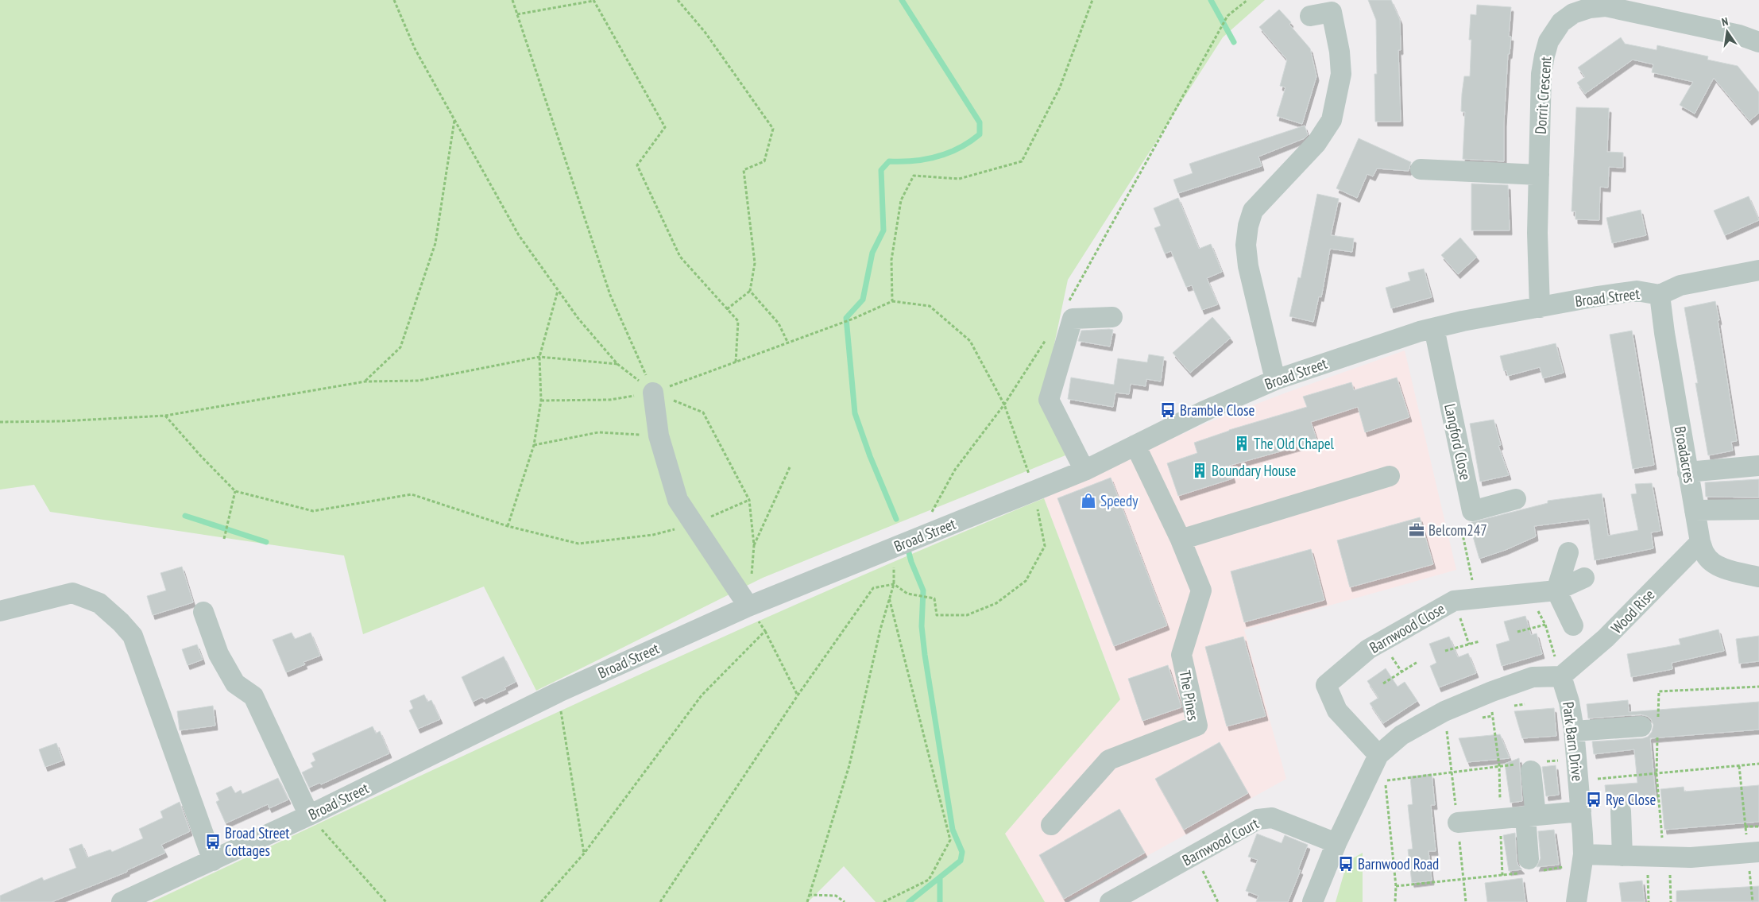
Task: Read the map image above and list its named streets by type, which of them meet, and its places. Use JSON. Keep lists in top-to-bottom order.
{
  "streets": {
    "street": [
      "Dorrit Crescent",
      "Broad Street",
      "Langford Close",
      "Broadacres",
      "Wood Rise",
      "Barnwood Close",
      "The Pines",
      "Park Barn Drive",
      "Barnwood Court"
    ]
  },
  "crossings": [
    ["Dorrit Crescent", "Broad Street"],
    ["Broad Street", "Langford Close"],
    ["Broad Street", "Broadacres"],
    ["Broad Street", "The Pines"],
    ["Broadacres", "Wood Rise"],
    ["Wood Rise", "Park Barn Drive"]
  ],
  "places": {
    "bus stop": [
      "Bramble Close",
      "Rye Close",
      "Broad Street Cottages",
      "Barnwood Road"
    ],
    "building": ["The Old Chapel", "Boundary House"],
    "shop": ["Speedy"],
    "office": ["Belcom247"]
  },
  "north": "top"
}
